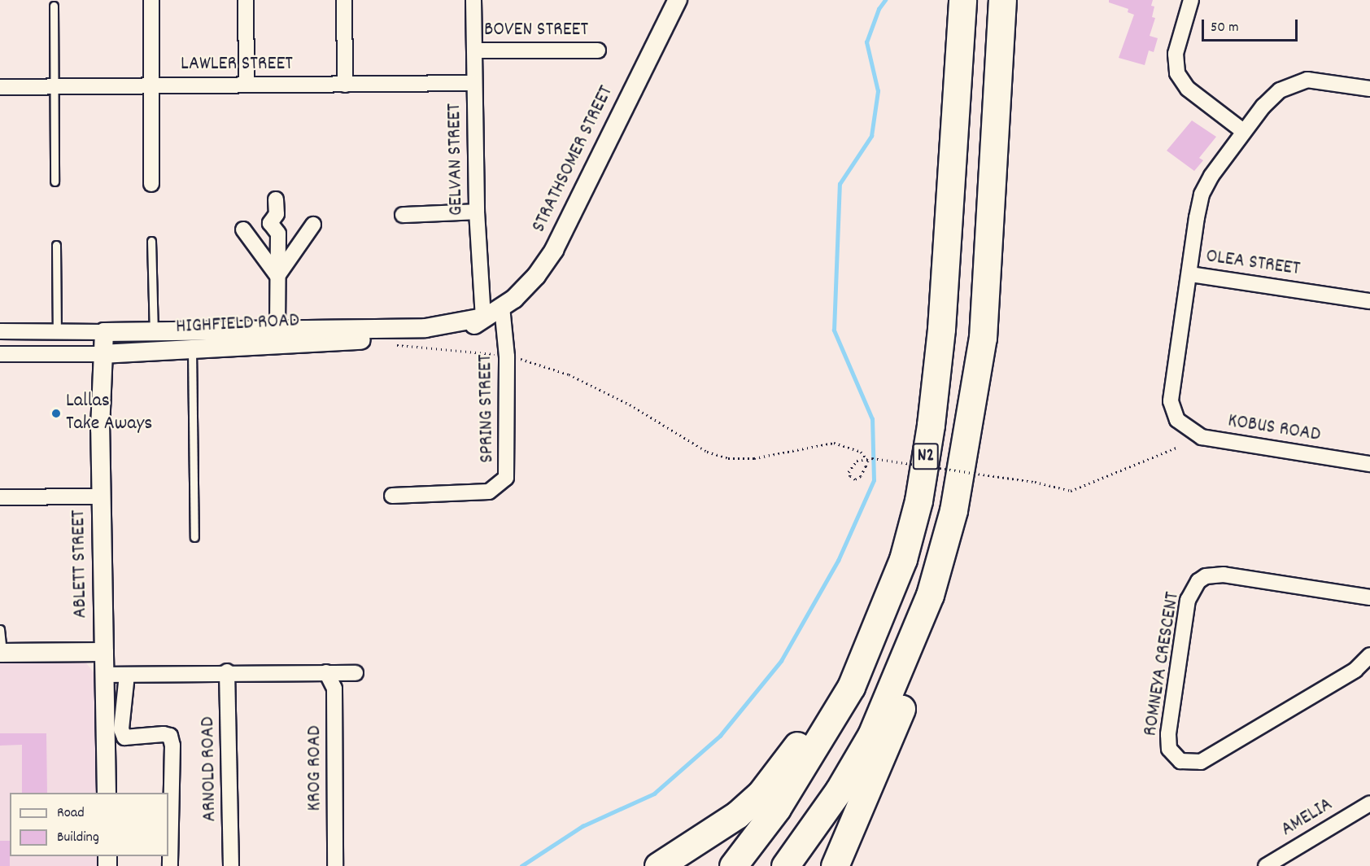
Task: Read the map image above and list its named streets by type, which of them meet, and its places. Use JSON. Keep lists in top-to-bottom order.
{
  "streets": {
    "highway": ["N2"],
    "street": [
      "BOVEN STREET",
      "LAWLER STREET",
      "GELVAN STREET",
      "STRATHSOMER STREET",
      "OLEA STREET",
      "HIGHFIELD ROAD",
      "SPRING STREET",
      "KOBUS ROAD",
      "ABLETT STREET",
      "ROMNEYA CRESCENT",
      "KROG ROAD",
      "ARNOLD ROAD",
      "AMELIA"
    ]
  },
  "crossings": [
    ["BOVEN STREET", "GELVAN STREET"],
    ["LAWLER STREET", "GELVAN STREET"],
    ["GELVAN STREET", "STRATHSOMER STREET"],
    ["GELVAN STREET", "HIGHFIELD ROAD"],
    ["STRATHSOMER STREET", "HIGHFIELD ROAD"],
    ["STRATHSOMER STREET", "SPRING STREET"],
    ["OLEA STREET", "KOBUS ROAD"],
    ["HIGHFIELD ROAD", "ABLETT STREET"]
  ],
  "places": ["Lallas Take Aways"],
  "legend": ["Road", "Building"],
  "scale_bar": "50 m"
}
